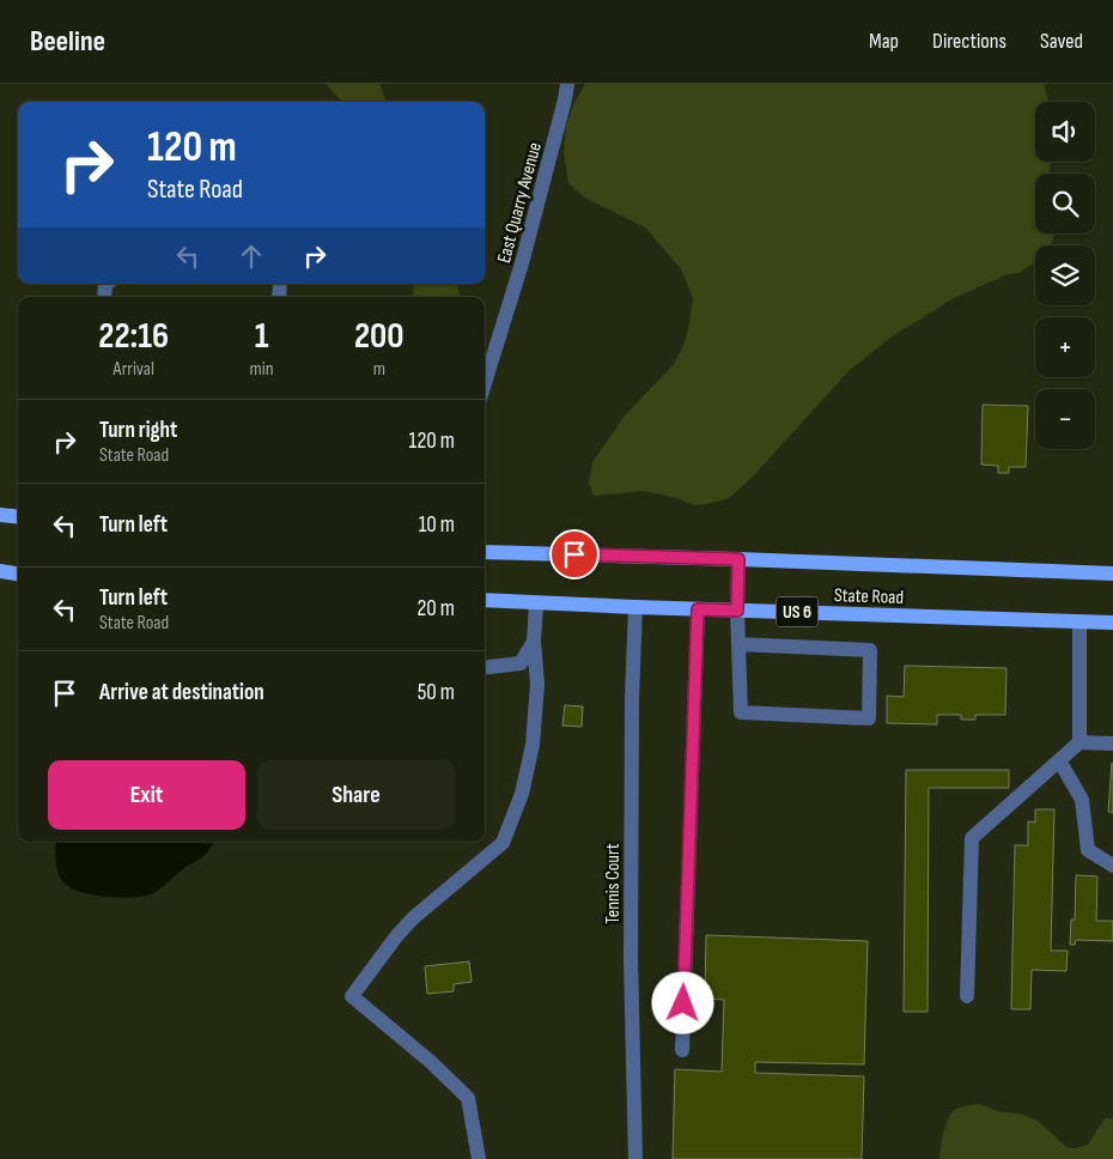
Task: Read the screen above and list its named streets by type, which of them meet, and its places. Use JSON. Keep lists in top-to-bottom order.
{
  "streets": {
    "main road": ["State Road", "US 6"],
    "street": ["East Quarry Avenue", "Tennis Court"]
  },
  "crossings": [
    ["State Road", "Tennis Court"]
  ],
  "page": {
    "header": "Beeline",
    "nav": ["Map", "Directions", "Saved"],
    "map_buttons": ["+", "−"],
    "turn": ["120 m", "State Road"],
    "eta": [
      "22:16",
      "Arrival",
      "1",
      "min",
      "200",
      "m"
    ],
    "list": [
      {
        "name": "Turn right",
        "note": "State Road",
        "value": "120 m"
      },
      {
        "name": "Turn left",
        "value": "10 m"
      },
      {
        "name": "Turn left",
        "note": "State Road",
        "value": "20 m"
      },
      {
        "name": "Arrive at destination",
        "value": "50 m"
      }
    ],
    "buttons": ["Exit", "Share"]
  }
}
